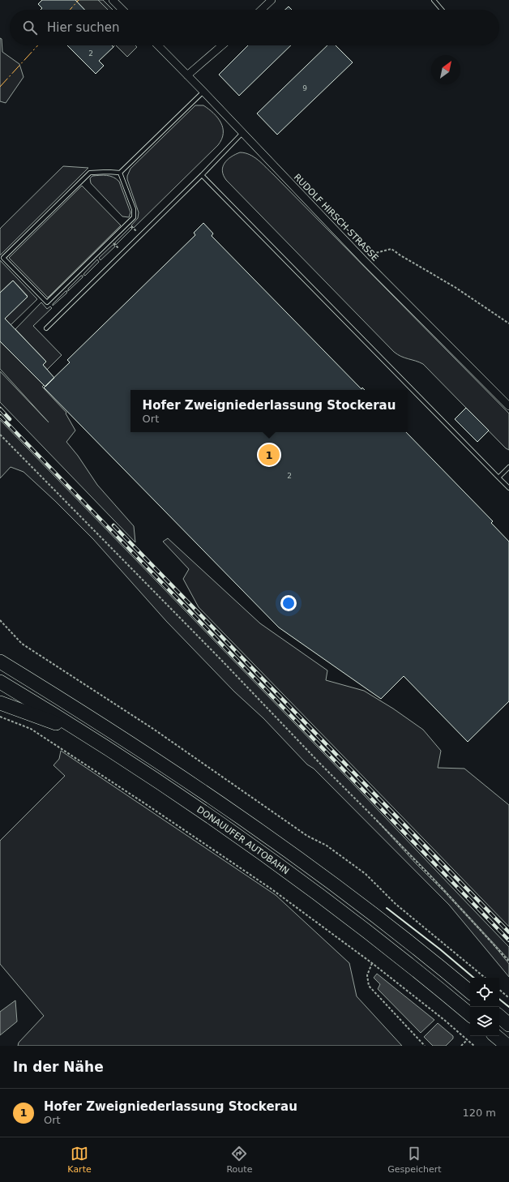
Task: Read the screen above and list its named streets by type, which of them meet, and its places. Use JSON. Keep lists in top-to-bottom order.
{
  "streets": {
    "highway": ["DONAUUFER AUTOBAHN"],
    "street": ["RUDOLF HIRSCH-STRASSE"]
  },
  "house_numbers": ["2", "9", "2"],
  "north": "top right",
  "page": {
    "search": "Hier suchen",
    "popup": ["Hofer Zweigniederlassung Stockerau", "Ort"],
    "pins": "1",
    "heading": "In der Nähe",
    "list": [
      {
        "mark": "1",
        "name": "Hofer Zweigniederlassung Stockerau",
        "note": "Ort",
        "value": "120 m"
      }
    ],
    "nav": ["Karte", "Route", "Gespeichert"]
  }
}
